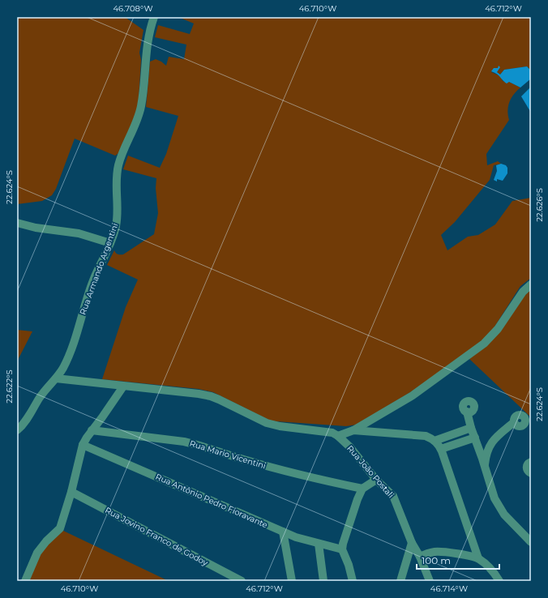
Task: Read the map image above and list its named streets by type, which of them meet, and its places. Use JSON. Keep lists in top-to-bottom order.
{
  "streets": {
    "street": [
      "Rua Armando Argentini",
      "Rua Mario Vicentini",
      "Rua João Postali",
      "Rua Antônio Pedro Fioravante",
      "Rua Jovino Franco de Godoy"
    ]
  },
  "scale_bar": "100 m",
  "coordinates": [
    "46.708°W",
    "46.710°W",
    "46.712°W",
    "22.624°S",
    "22.626°S",
    "22.622°S",
    "46.714°W"
  ]
}
